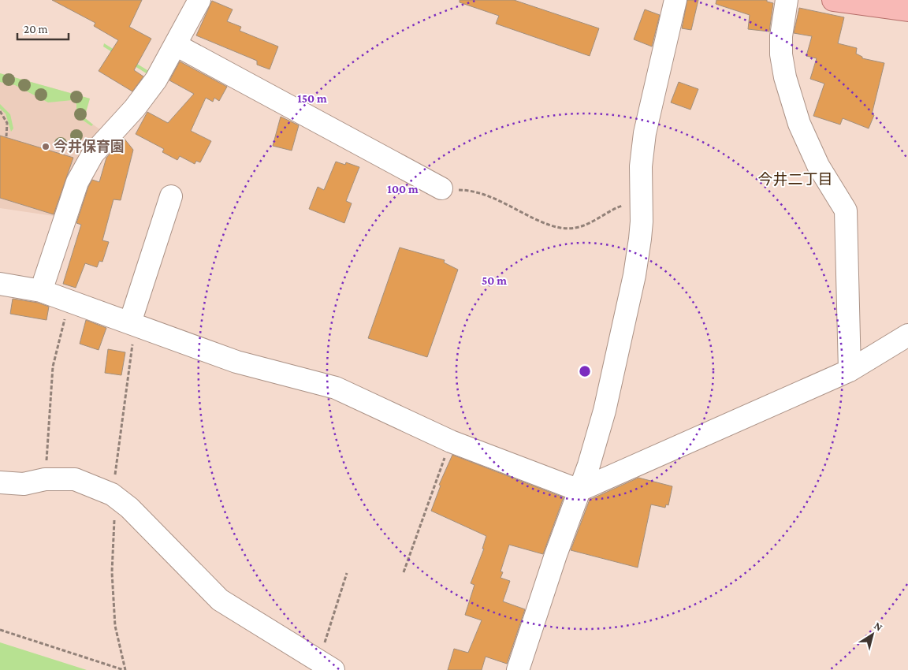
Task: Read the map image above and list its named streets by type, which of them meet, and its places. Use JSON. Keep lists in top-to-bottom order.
{
  "districts": ["今井二丁目"],
  "places": ["今井保育園"],
  "scale_bar": "20 m",
  "north": "top right",
  "rings": ["150 m", "100 m", "50 m"]
}
